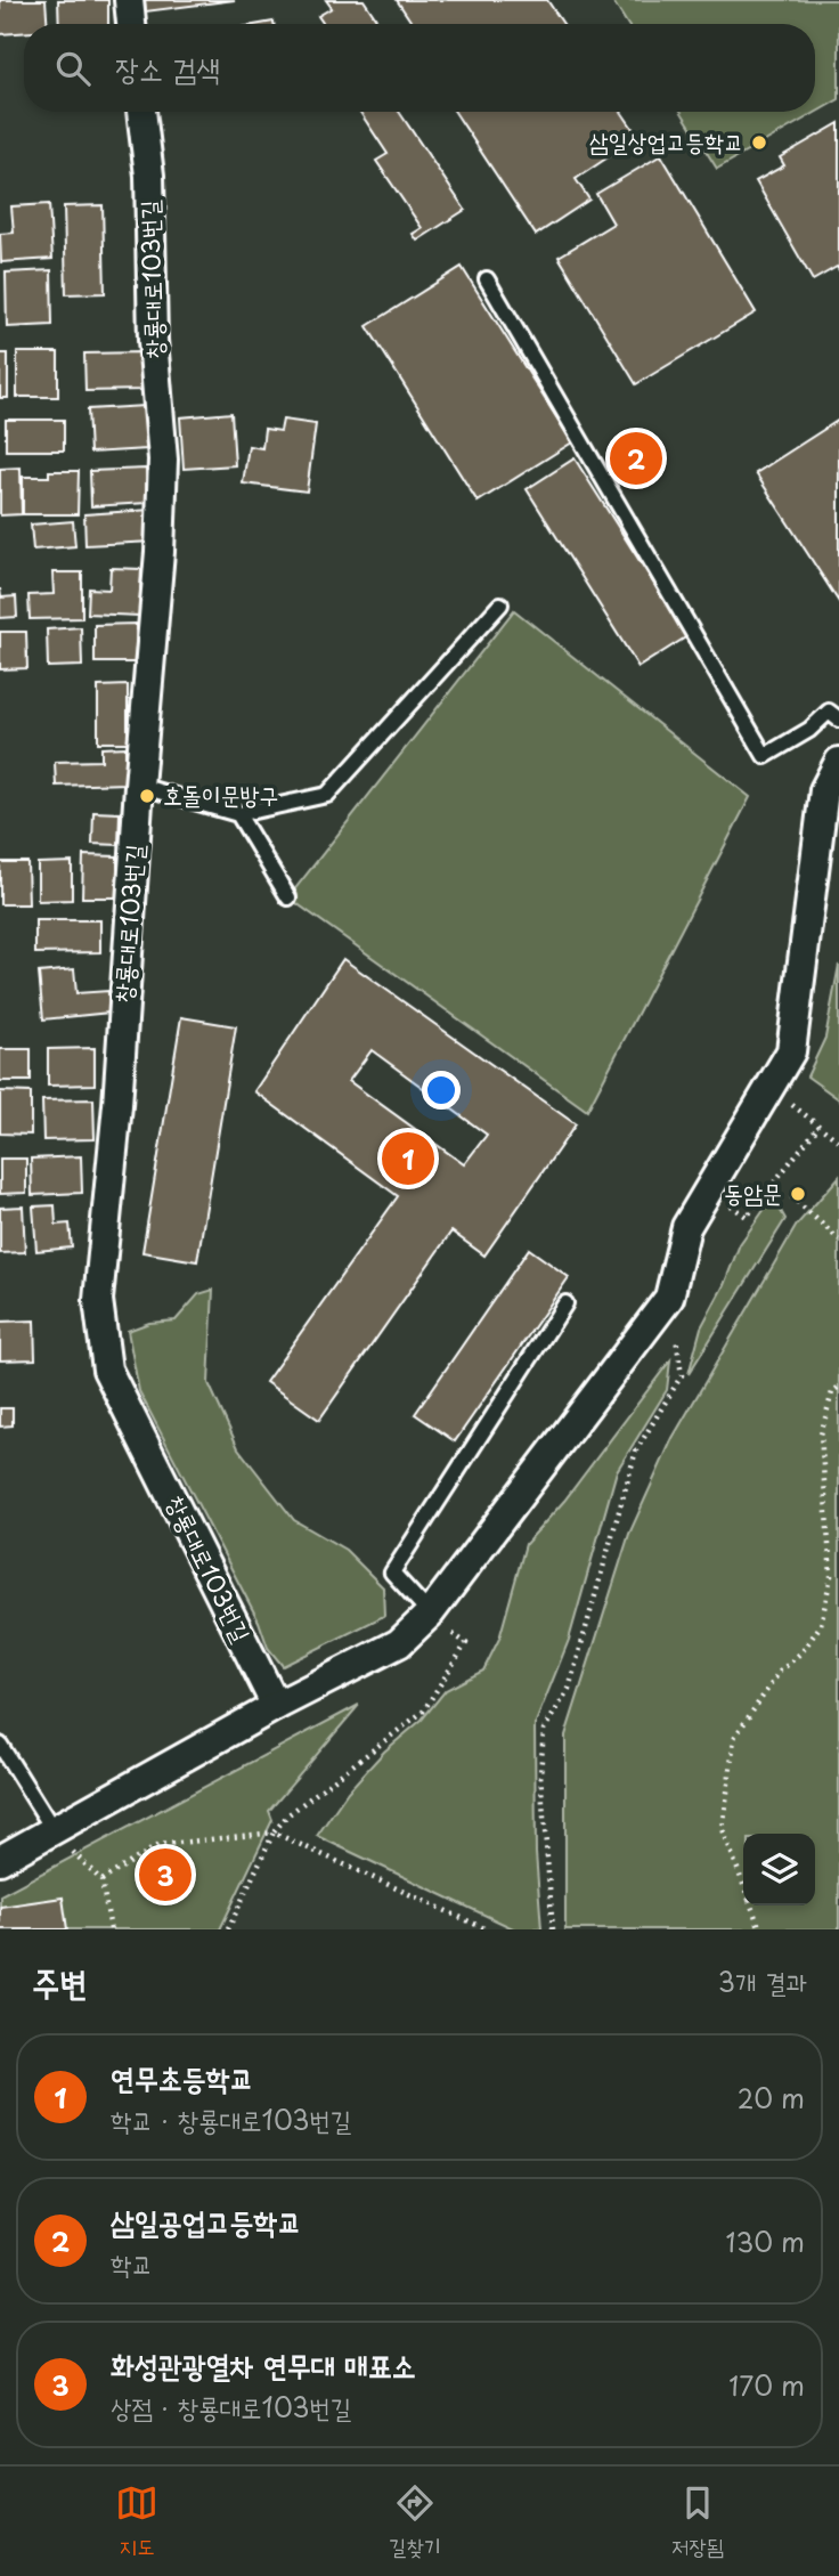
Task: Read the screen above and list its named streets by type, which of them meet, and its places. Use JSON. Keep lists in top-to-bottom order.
{
  "streets": {
    "street": ["창룡대로103번길"]
  },
  "places": ["삼일상업고등학교", "호돌이문방구", "동암문"],
  "page": {
    "search": "장소 검색",
    "pins": ["2", "1", "3"],
    "heading": ["주변", "3개 결과"],
    "list": [
      {
        "mark": "1",
        "name": "연무초등학교",
        "note": "학교 · 창룡대로103번길",
        "value": "20 m"
      },
      {
        "mark": "2",
        "name": "삼일공업고등학교",
        "note": "학교",
        "value": "130 m"
      },
      {
        "mark": "3",
        "name": "화성관광열차 연무대 매표소",
        "note": "상점 · 창룡대로103번길",
        "value": "170 m"
      }
    ],
    "nav": ["지도", "길찾기", "저장됨"]
  }
}
